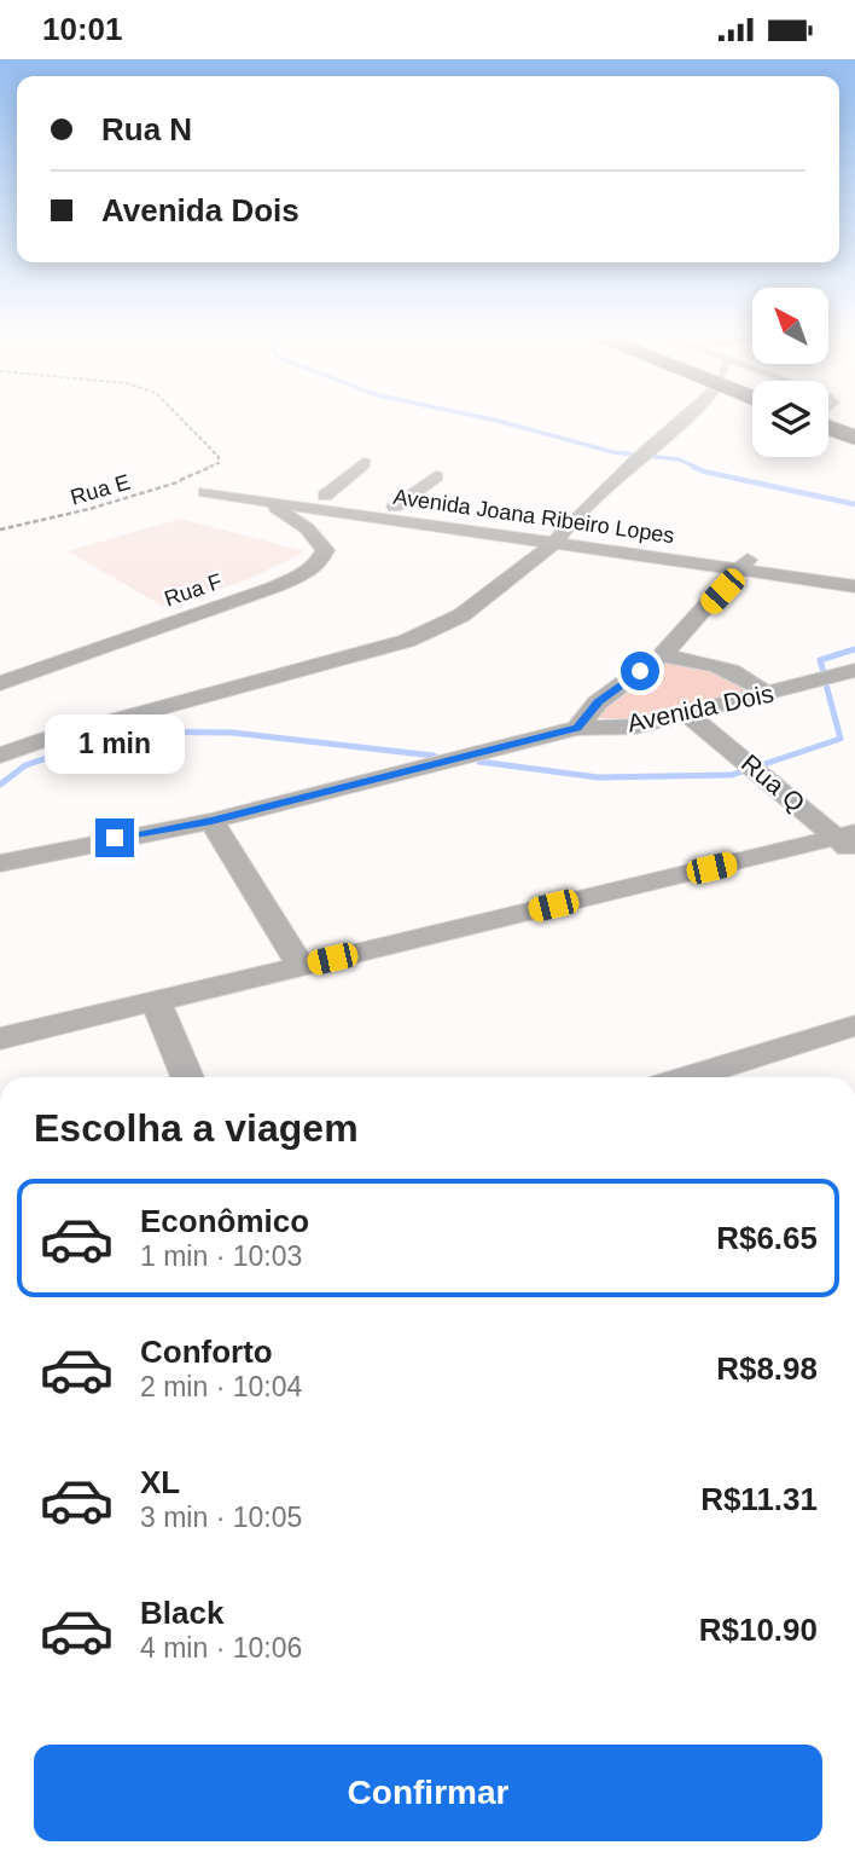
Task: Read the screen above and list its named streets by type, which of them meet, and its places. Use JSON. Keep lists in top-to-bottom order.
{
  "streets": {
    "street": [
      "Avenida Joana Ribeiro Lopes",
      "Rua F",
      "Avenida Dois",
      "Rua Q"
    ],
    "path": ["Rua E"]
  },
  "crossings": [
    ["Avenida Joana Ribeiro Lopes", "Rua F"],
    ["Avenida Dois", "Rua Q"]
  ],
  "north": "top left",
  "page": {
    "status": "10:01",
    "banner": ["Rua N", "Avenida Dois"],
    "bubble": "1 min",
    "heading": "Escolha a viagem",
    "list": [
      {
        "name": "Econômico",
        "note": "1 min · 10:03",
        "value": "R$6.65"
      },
      {
        "name": "Conforto",
        "note": "2 min · 10:04",
        "value": "R$8.98"
      },
      {
        "name": "XL",
        "note": "3 min · 10:05",
        "value": "R$11.31"
      },
      {
        "name": "Black",
        "note": "4 min · 10:06",
        "value": "R$10.90"
      }
    ],
    "buttons": "Confirmar"
  }
}
